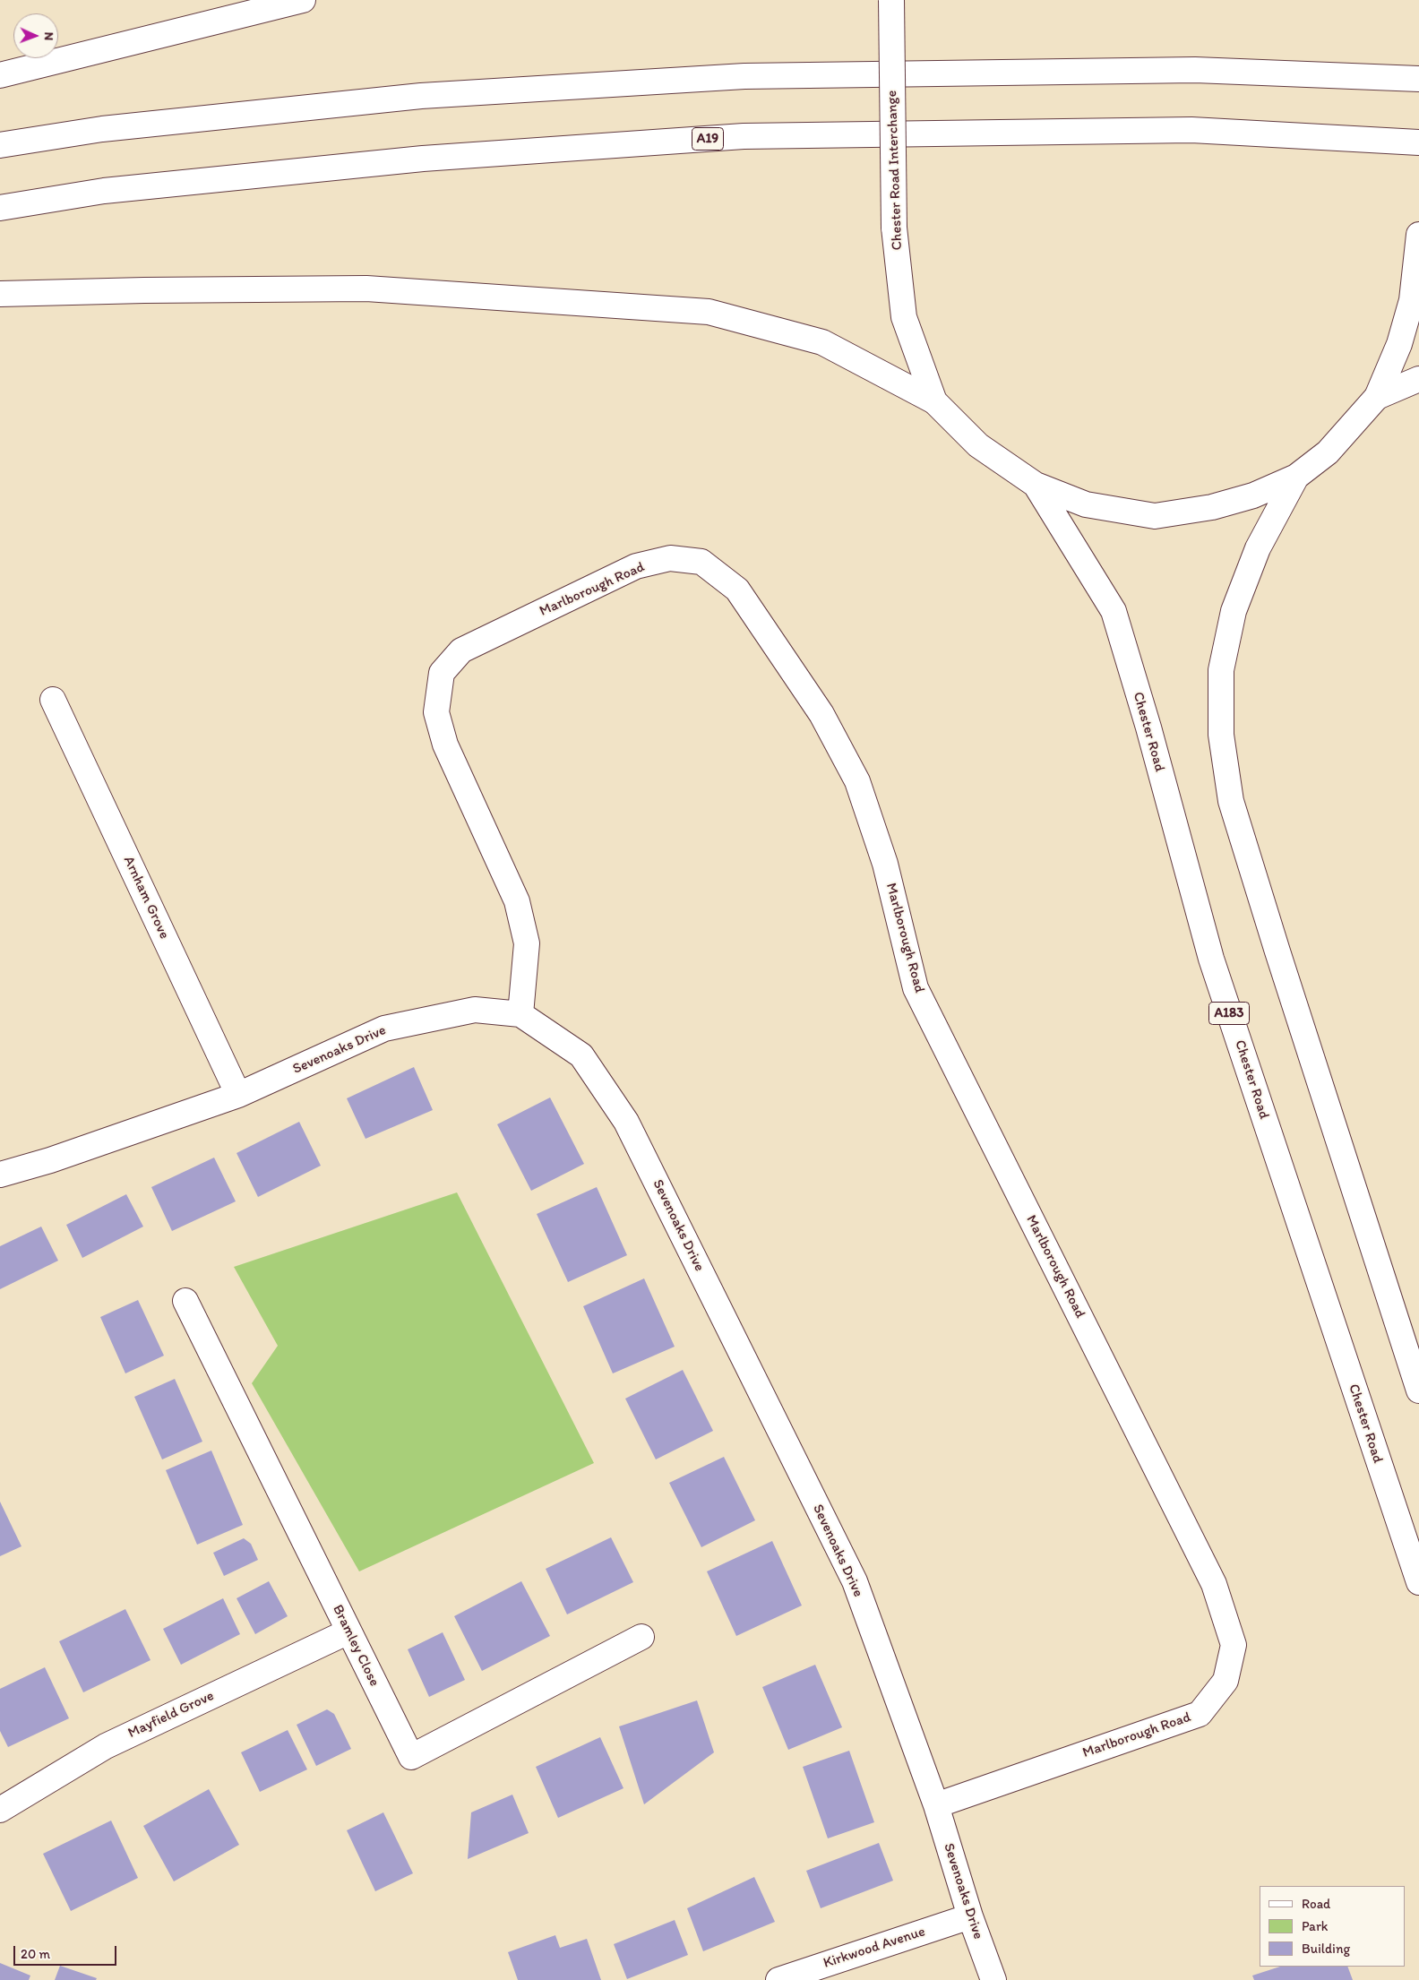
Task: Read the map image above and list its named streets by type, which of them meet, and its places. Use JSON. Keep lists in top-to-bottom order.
{
  "streets": {
    "main road": [
      "A19",
      "Chester Road Interchange",
      "Marlborough Road",
      "Chester Road",
      "Arnham Grove",
      "A183",
      "Sevenoaks Drive",
      "Bramley Close",
      "Mayfield Grove",
      "Kirkwood Avenue"
    ]
  },
  "crossings": [
    ["Chester Road Interchange", "Chester Road"],
    ["Marlborough Road", "Sevenoaks Drive"],
    ["Arnham Grove", "Sevenoaks Drive"],
    ["Sevenoaks Drive", "Kirkwood Avenue"],
    ["Bramley Close", "Mayfield Grove"]
  ],
  "legend": ["Road", "Park", "Building"],
  "scale_bar": "20 m",
  "north": "right"
}
